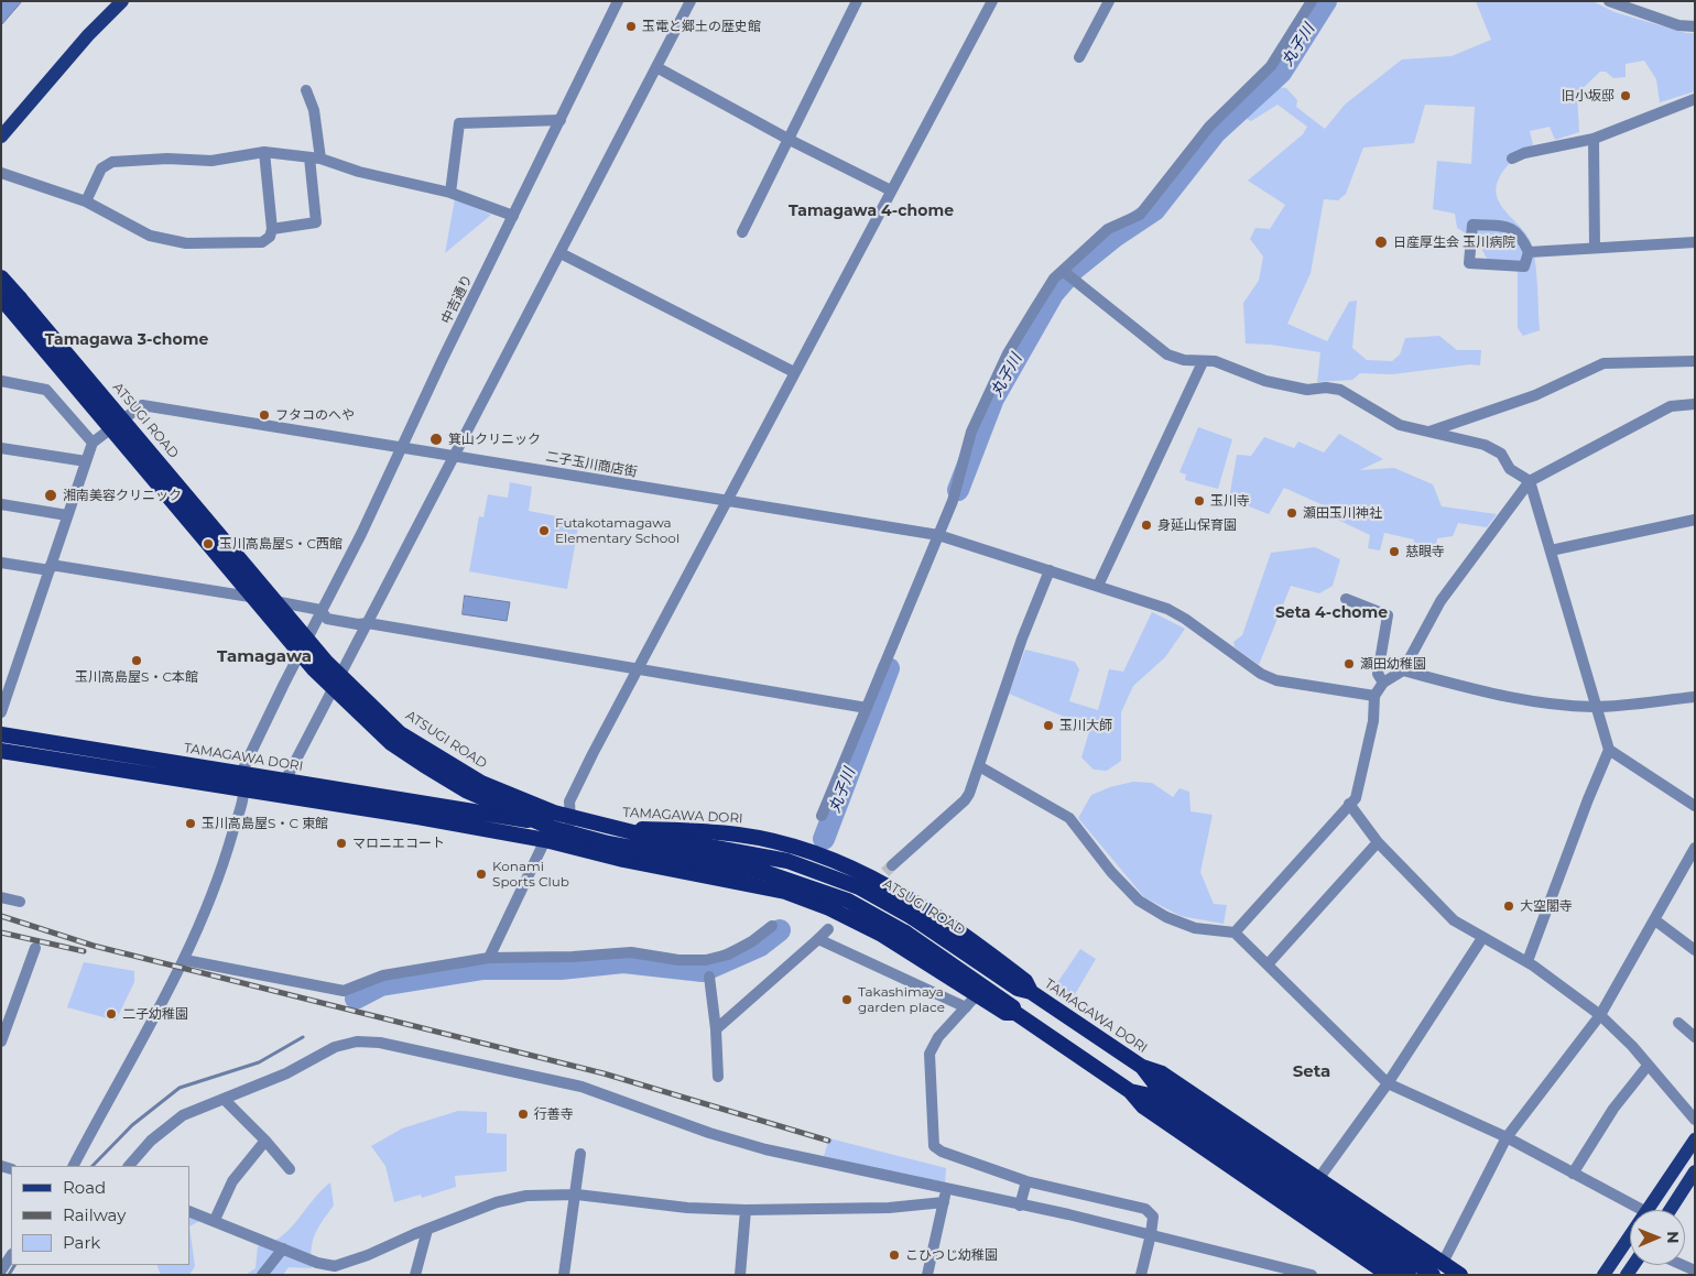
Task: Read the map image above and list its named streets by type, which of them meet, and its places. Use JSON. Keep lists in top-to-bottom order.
{
  "streets": {
    "highway": ["ATSUGI ROAD", "TAMAGAWA DORI"],
    "street": ["中吉通り", "二子玉川商店街"]
  },
  "crossings": [
    ["中吉通り", "二子玉川商店街"],
    ["中吉通り", "TAMAGAWA DORI"],
    ["ATSUGI ROAD", "TAMAGAWA DORI"]
  ],
  "districts": [
    "Tamagawa 4-chome",
    "Tamagawa 3-chome",
    "Seta 4-chome",
    "Tamagawa",
    "Seta"
  ],
  "water": ["丸子川"],
  "places": [
    "玉電と郷土の歴史館",
    "旧小坂邸",
    "日産厚生会 玉川病院",
    "フタコのへや",
    "箕山クリニック",
    "湘南美容クリニック",
    "玉川寺",
    "瀬田玉川神社",
    "身延山保育園",
    "Futakotamagawa Elementary School",
    "玉川高島屋S・C西館",
    "慈眼寺",
    "玉川高島屋S・C本館",
    "瀬田幼稚園",
    "玉川大師",
    "玉川高島屋S・C 東館",
    "マロニエコート",
    "Konami Sports Club",
    "大空閣寺",
    "Takashimaya garden place",
    "二子幼稚園",
    "行善寺",
    "こひつじ幼稚園"
  ],
  "legend": ["Road", "Railway", "Park"],
  "north": "right"
}
